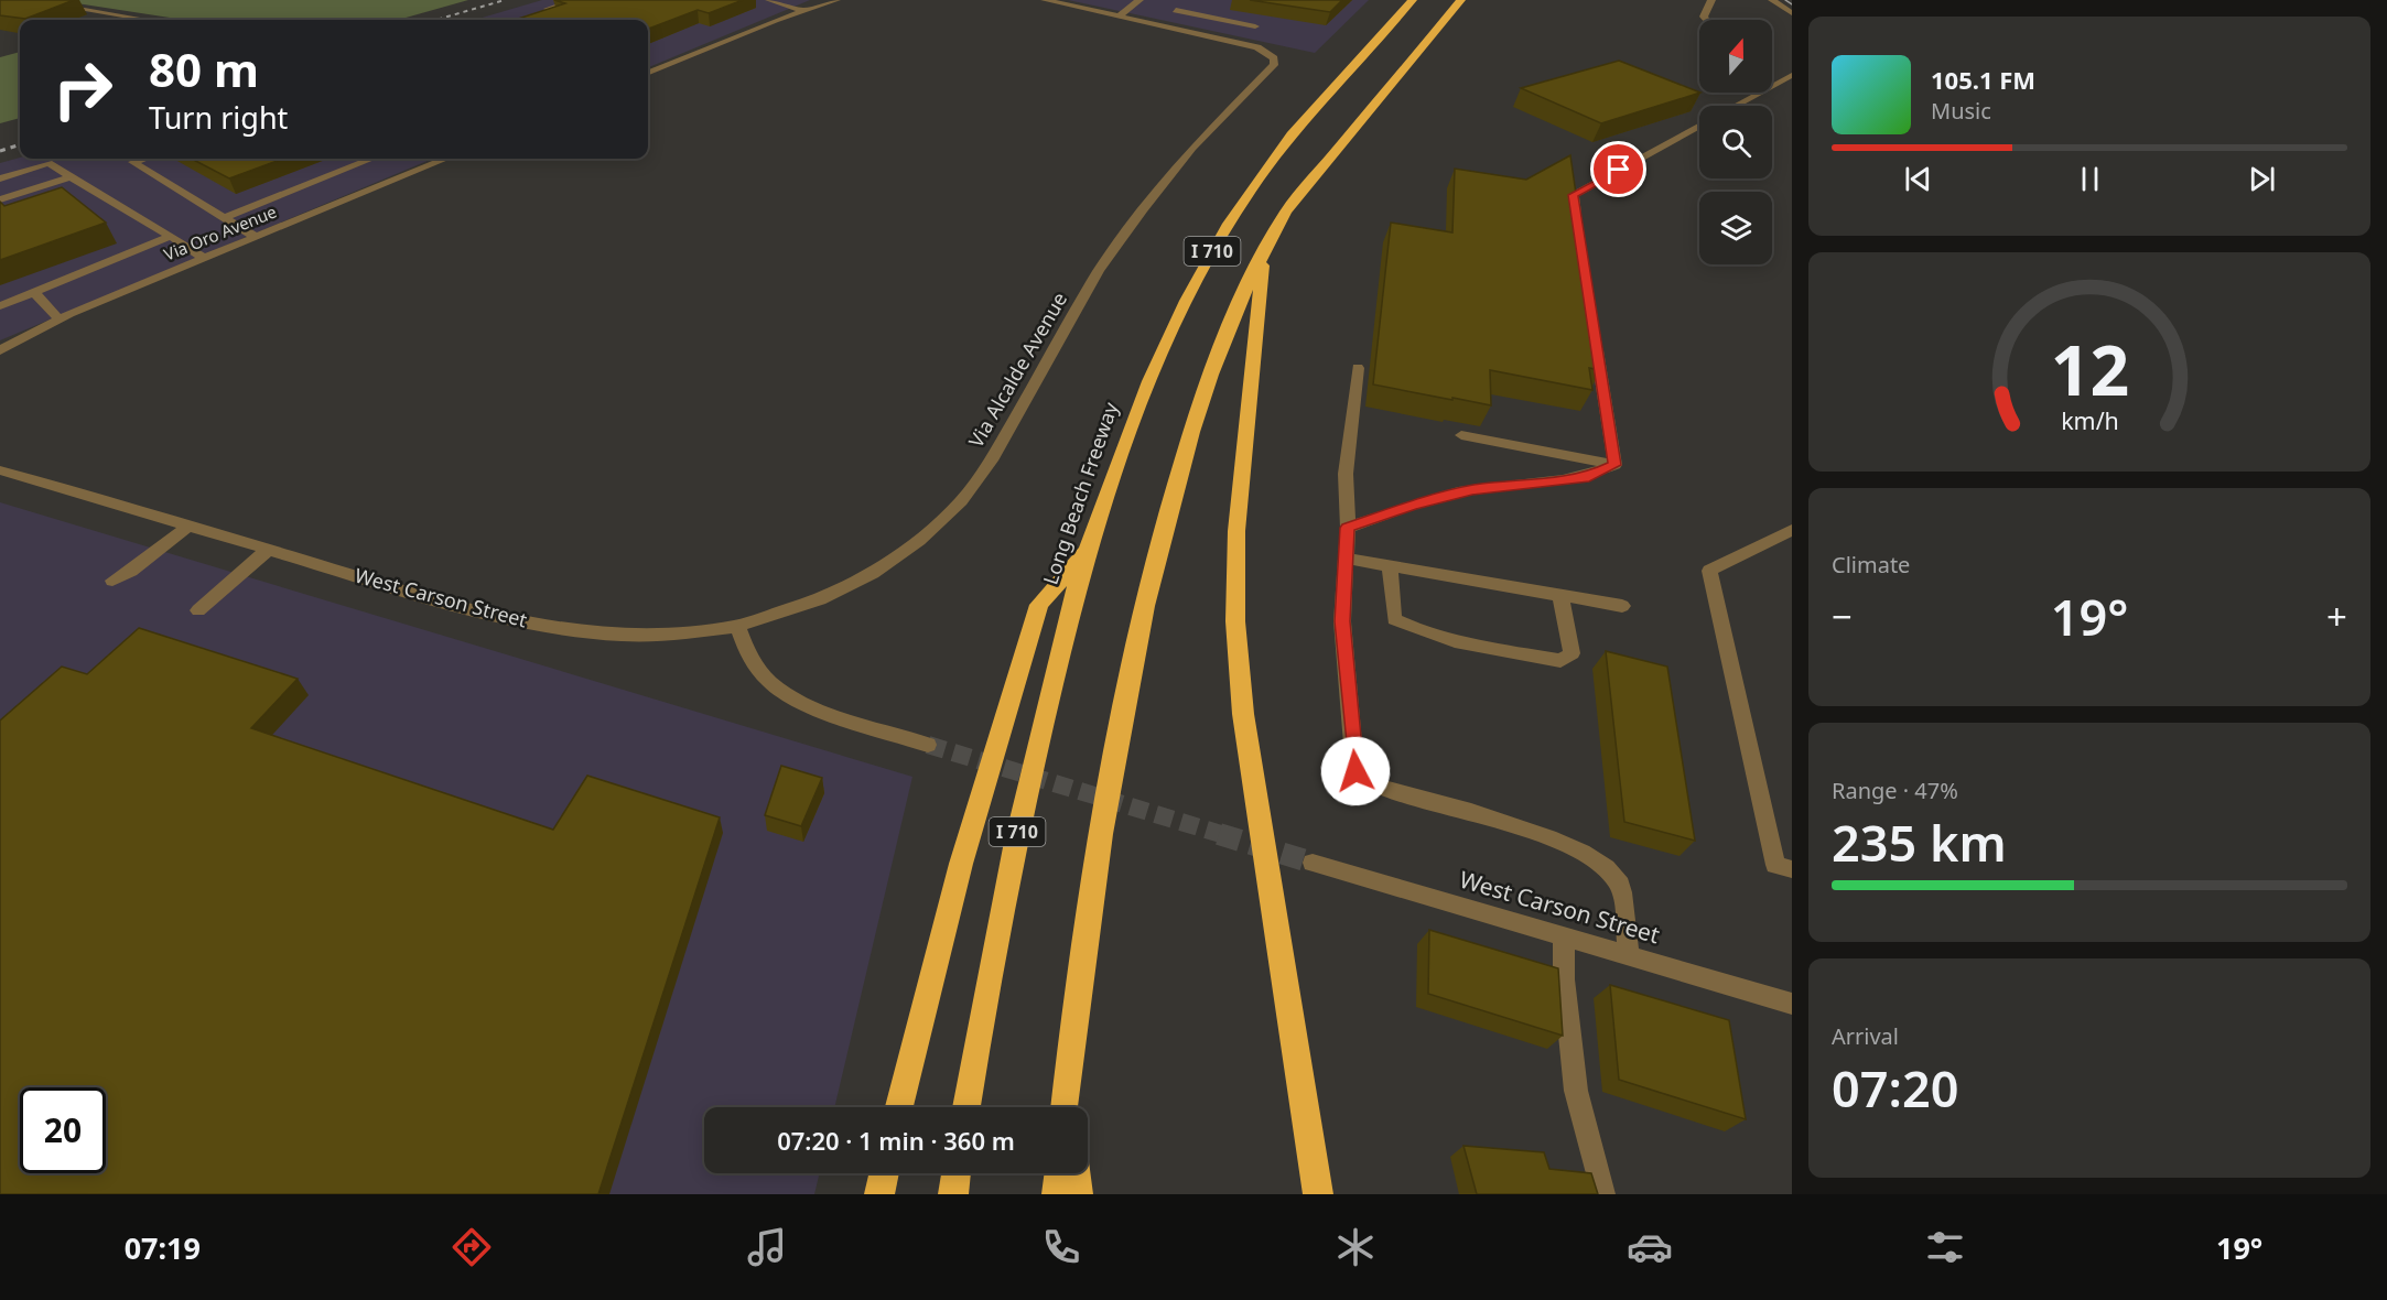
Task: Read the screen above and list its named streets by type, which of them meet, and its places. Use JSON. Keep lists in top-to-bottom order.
{
  "streets": {
    "highway": ["I 710", "Long Beach Freeway"],
    "street": ["Via Oro Avenue", "Via Alcalde Avenue", "West Carson Street"]
  },
  "crossings": [
    ["Via Alcalde Avenue", "West Carson Street"]
  ],
  "north": "top",
  "page": {
    "turn": ["80 m", "Turn right"],
    "song": ["105.1 FM", "Music"],
    "tile": [
      "Climate",
      ["Range · 47%", "235 km"],
      ["Arrival", "07:20"]
    ],
    "heat": ["−", "19°", "+"],
    "limit": "20",
    "trip": "07:20 · 1 min · 360 m",
    "tabs": ["07:19", "19°"],
    "gauge": ["12", "km/h"]
  }
}
